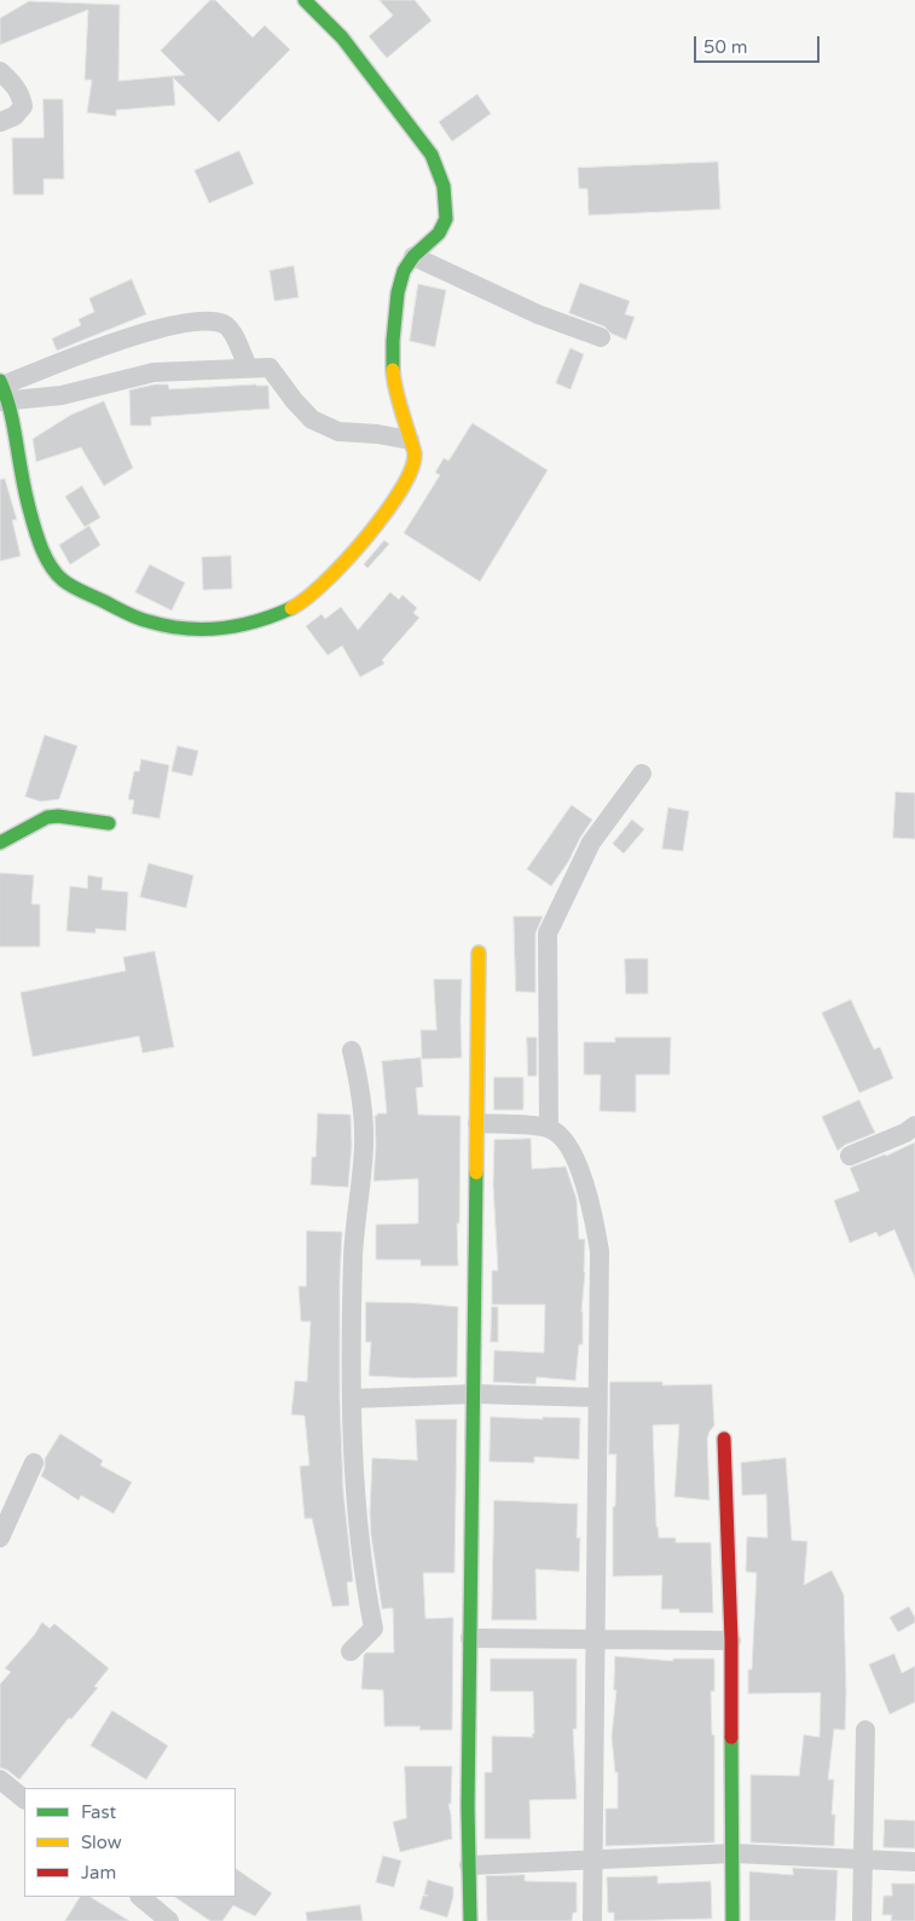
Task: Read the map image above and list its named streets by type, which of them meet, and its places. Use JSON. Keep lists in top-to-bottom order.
{
  "legend": ["Fast", "Slow", "Jam"],
  "scale_bar": "50 m"
}
